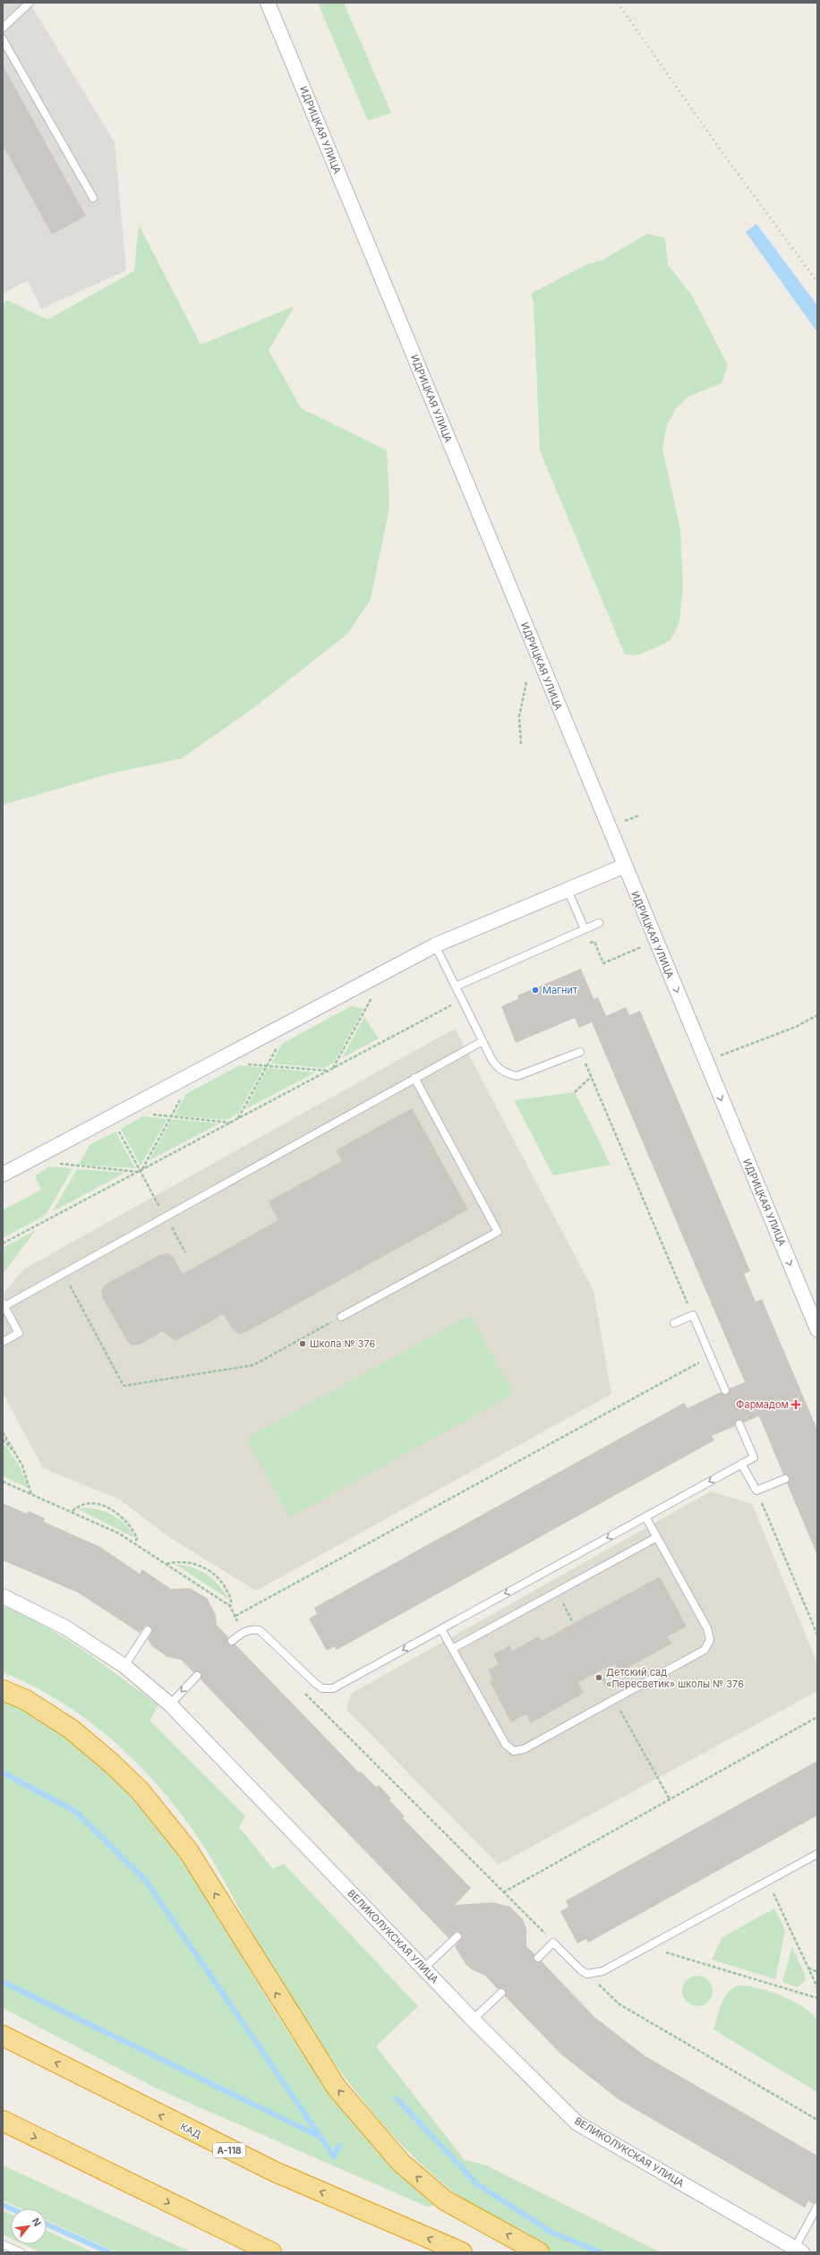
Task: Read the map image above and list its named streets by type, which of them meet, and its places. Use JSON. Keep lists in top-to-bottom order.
{
  "streets": {
    "highway": ["КАД", "А-118"],
    "street": ["ИДРИЦКАЯ УЛИЦА", "ВЕЛИКОЛУКСКАЯ УЛИЦА"]
  },
  "places": {
    "other": ["Магнит", "Школа № 376", "Детский сад «Пересветик» школы № 376"],
    "health": ["Фармадом"]
  },
  "north": "top right"
}
